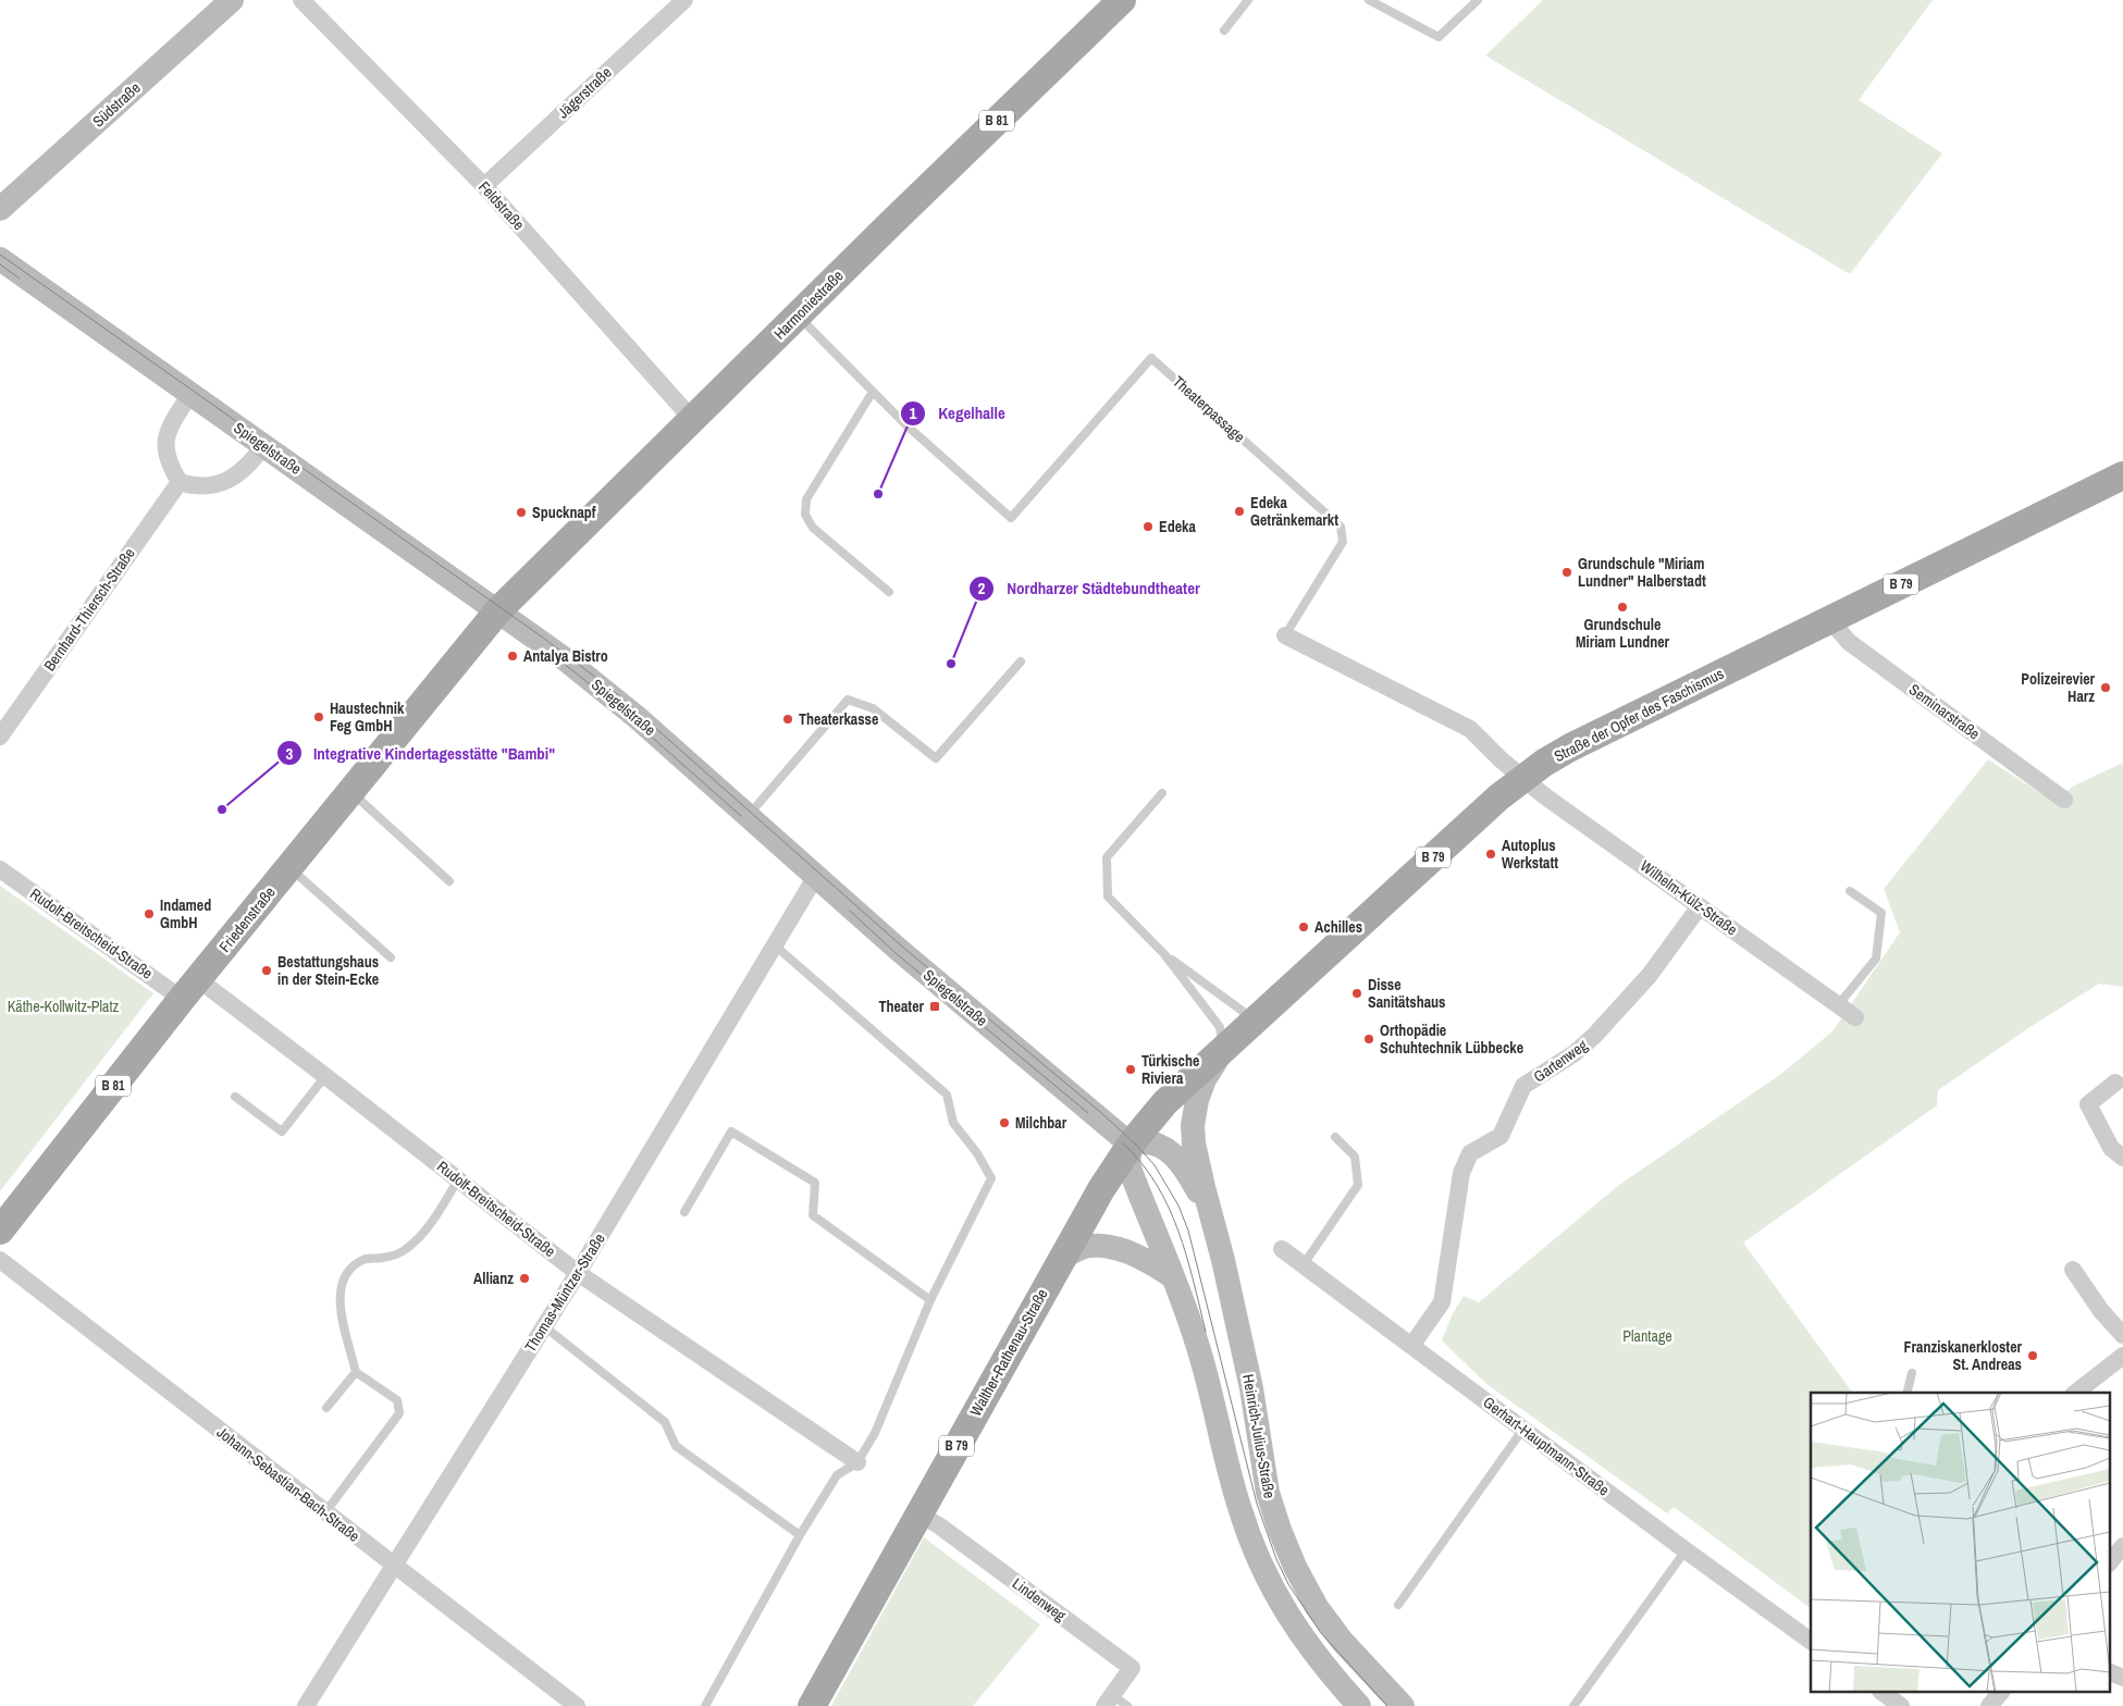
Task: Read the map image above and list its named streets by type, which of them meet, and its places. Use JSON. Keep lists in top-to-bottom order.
{
  "streets": {
    "main road": [
      "B 81",
      "Harmoniestraße",
      "B 79",
      "Straße der Opfer des Faschismus",
      "Friedenstraße",
      "Walther-Rathenau-Straße"
    ],
    "street": [
      "Jägerstraße",
      "Südstraße",
      "Feldstraße",
      "Theaterpassage",
      "Spiegelstraße",
      "Bernhard-Thiersch-Straße",
      "Seminarstraße",
      "Wilhelm-Külz-Straße",
      "Rudolf-Breitscheid-Straße",
      "Gartenweg",
      "Thomas-Müntzer-Straße",
      "Heinrich-Julius-Straße",
      "Gerhart-Hauptmann-Straße",
      "Johann-Sebastian-Bach-Straße",
      "Lindenweg"
    ]
  },
  "crossings": [
    ["Jägerstraße", "Feldstraße"],
    ["Feldstraße", "Harmoniestraße"],
    ["Harmoniestraße", "Theaterpassage"],
    ["Harmoniestraße", "Spiegelstraße"],
    ["Harmoniestraße", "Friedenstraße"],
    ["Theaterpassage", "Straße der Opfer des Faschismus"],
    ["Theaterpassage", "Wilhelm-Külz-Straße"],
    ["Spiegelstraße", "Straße der Opfer des Faschismus"],
    ["Spiegelstraße", "Friedenstraße"],
    ["Spiegelstraße", "Thomas-Müntzer-Straße"],
    ["Spiegelstraße", "Walther-Rathenau-Straße"],
    ["Spiegelstraße", "Heinrich-Julius-Straße"],
    ["Seminarstraße", "Straße der Opfer des Faschismus"],
    ["Straße der Opfer des Faschismus", "Wilhelm-Külz-Straße"],
    ["Straße der Opfer des Faschismus", "Walther-Rathenau-Straße"],
    ["Straße der Opfer des Faschismus", "Heinrich-Julius-Straße"],
    ["Wilhelm-Külz-Straße", "Gartenweg"],
    ["Friedenstraße", "Rudolf-Breitscheid-Straße"],
    ["Rudolf-Breitscheid-Straße", "Thomas-Müntzer-Straße"],
    ["Gartenweg", "Gerhart-Hauptmann-Straße"],
    ["Thomas-Müntzer-Straße", "Johann-Sebastian-Bach-Straße"],
    ["Walther-Rathenau-Straße", "Heinrich-Julius-Straße"],
    ["Walther-Rathenau-Straße", "Lindenweg"]
  ],
  "parks": ["Käthe-Kollwitz-Platz", "Plantage"],
  "places": {
    "other": [
      "Kegelhalle",
      "Edeka Getränkemarkt",
      "Spucknapf",
      "Edeka",
      "Grundschule \"Miriam Lundner\" Halberstadt",
      "Grundschule Miriam Lundner",
      "Antalya Bistro",
      "Nordharzer Städtebundtheater",
      "Polizeirevier Harz",
      "Haustechnik Feg GmbH",
      "Theaterkasse",
      "Integrative Kindertagesstätte \"Bambi\"",
      "Autoplus Werkstatt",
      "Indamed GmbH",
      "Achilles",
      "Bestattungshaus in der Stein-Ecke",
      "Disse Sanitätshaus",
      "Orthopädie Schuhtechnik Lübbecke",
      "Türkische Riviera",
      "Milchbar",
      "Allianz",
      "Franziskanerkloster St. Andreas"
    ],
    "transit": ["Theater"]
  }
}
